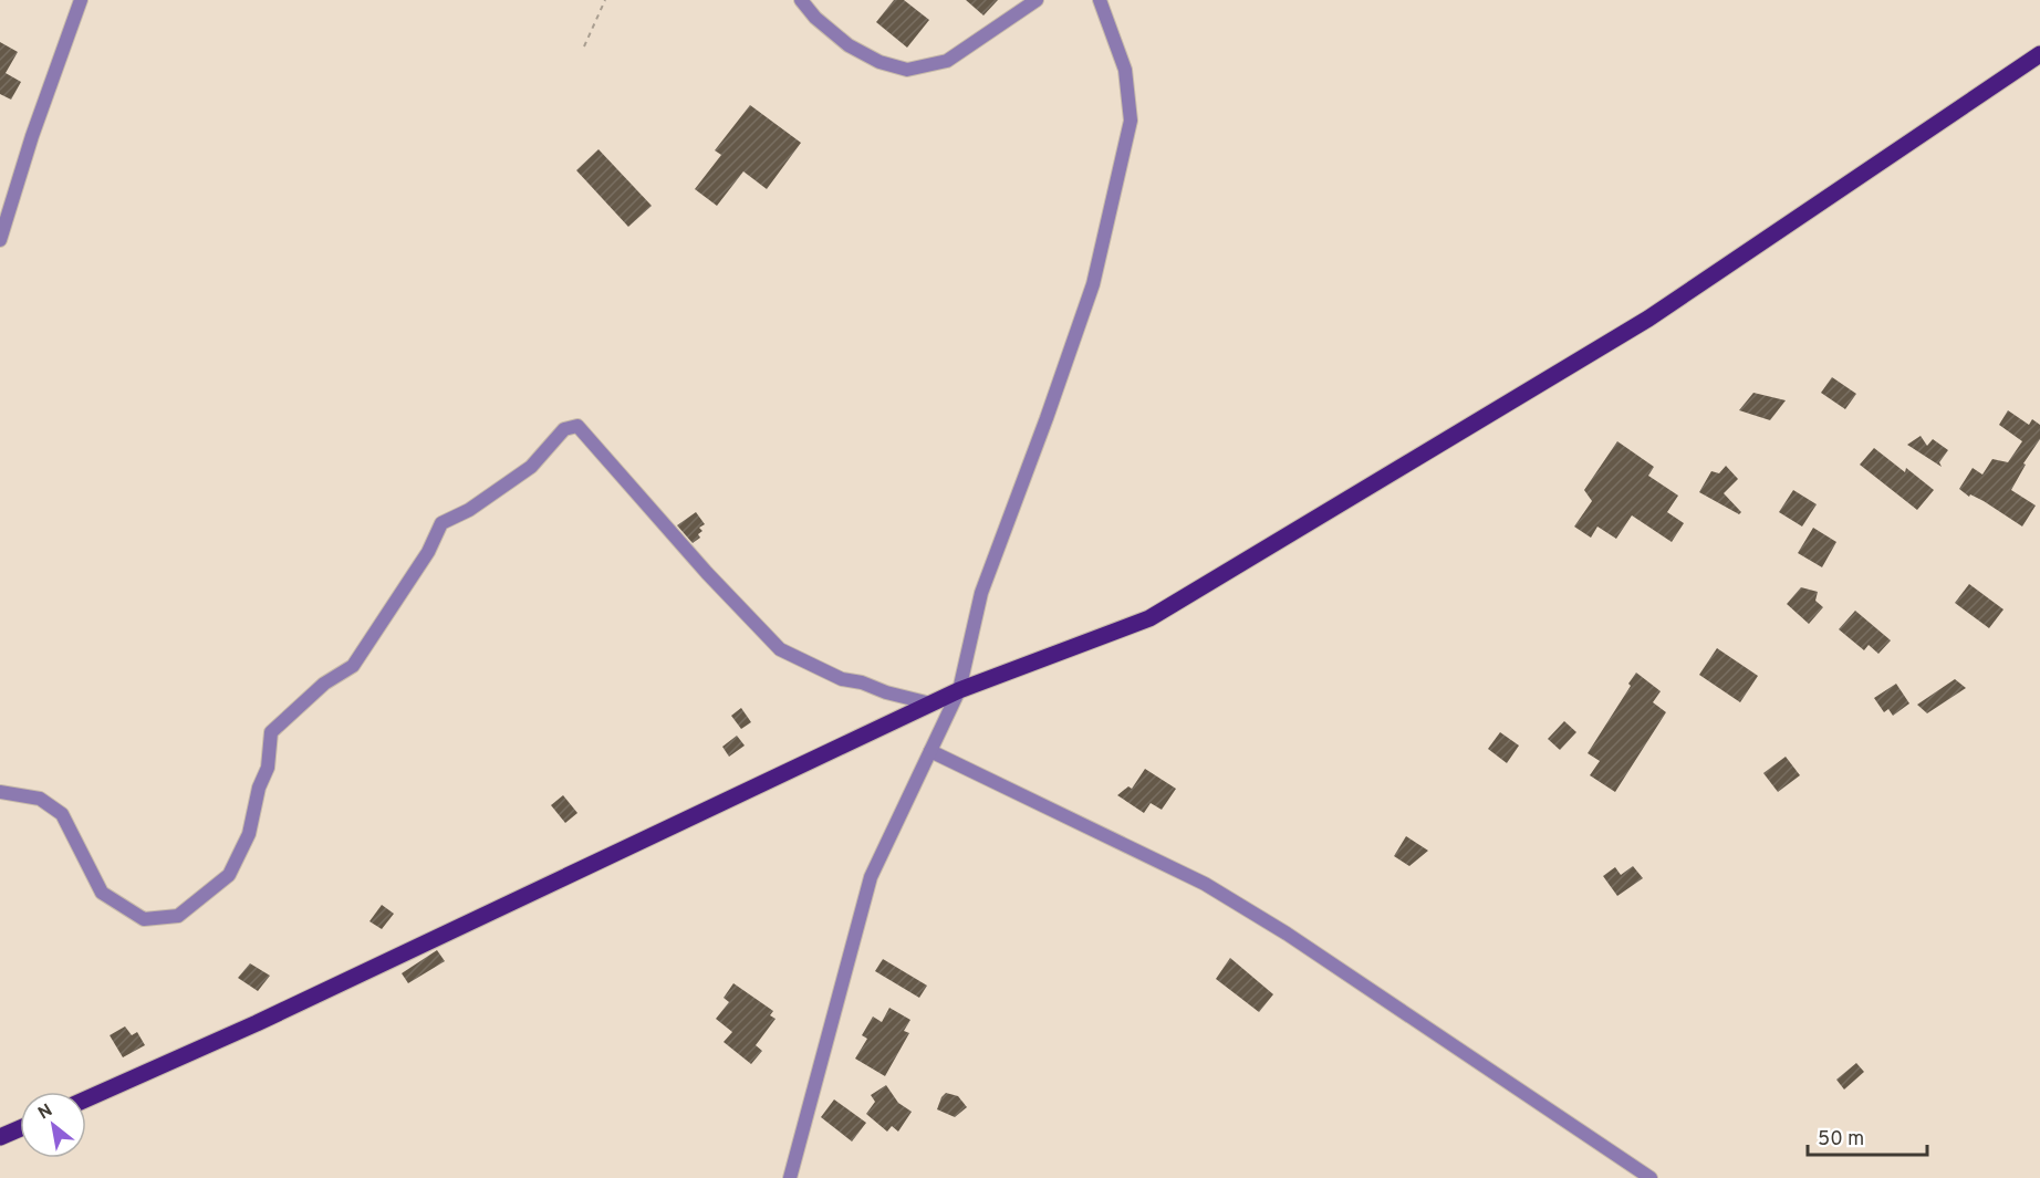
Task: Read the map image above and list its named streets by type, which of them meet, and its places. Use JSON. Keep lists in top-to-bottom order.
{
  "scale_bar": "50 m",
  "north": "top left"
}
